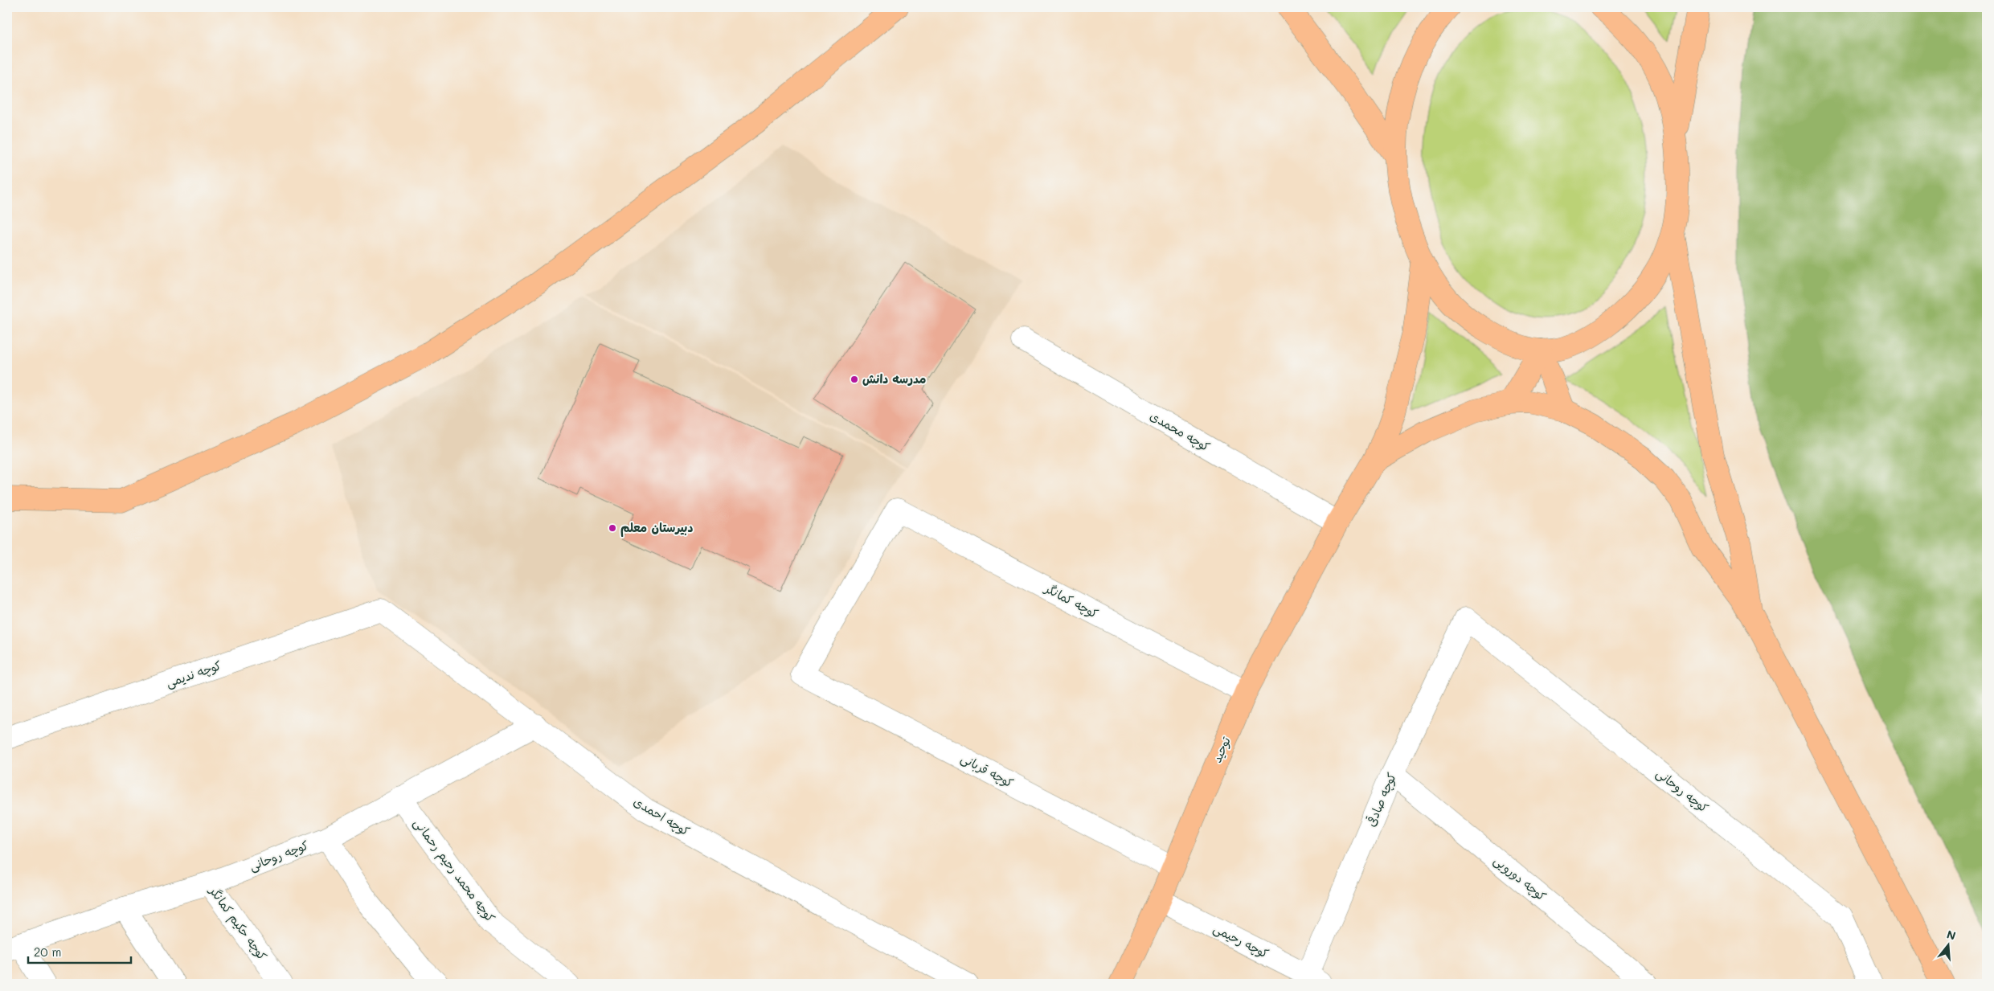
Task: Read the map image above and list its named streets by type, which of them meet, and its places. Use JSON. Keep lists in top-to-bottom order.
{
  "streets": {
    "main road": ["توحید"],
    "street": [
      "کوچه محمدی",
      "کوچه کمانگر",
      "کوچه ندیمی",
      "کوچه قربانی",
      "کوچه روحانی",
      "کوچه صادقی",
      "کوچه احمدی",
      "کوچه محمد رحیم رحمانی",
      "کوچه دورویی",
      "کوچه حکیم کمانگر",
      "کوچه رحیمی"
    ]
  },
  "crossings": [
    ["کوچه محمدی", "توحید"],
    ["کوچه کمانگر", "توحید"],
    ["کوچه کمانگر", "کوچه قربانی"],
    ["کوچه ندیمی", "کوچه احمدی"],
    ["توحید", "کوچه قربانی"],
    ["توحید", "کوچه رحیمی"],
    ["کوچه روحانی", "کوچه صادقی"],
    ["کوچه روحانی", "کوچه احمدی"],
    ["کوچه روحانی", "کوچه محمد رحیم رحمانی"],
    ["کوچه روحانی", "کوچه حکیم کمانگر"],
    ["کوچه صادقی", "کوچه دورویی"],
    ["کوچه صادقی", "کوچه رحیمی"]
  ],
  "places": ["مدرسه دانش", "دبیرستان معلم"],
  "scale_bar": "20 m",
  "north": "top"
}
